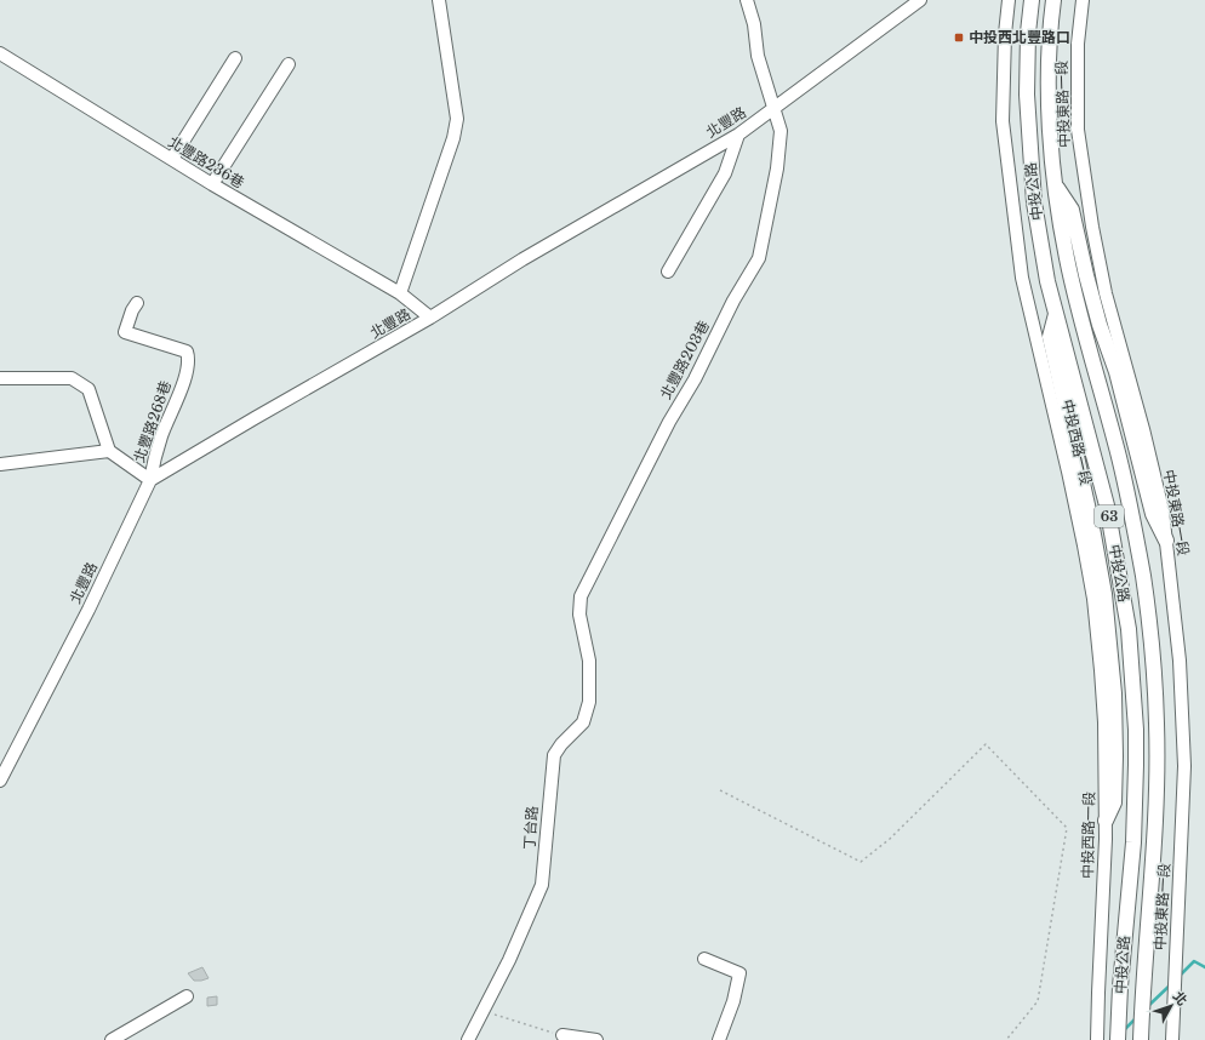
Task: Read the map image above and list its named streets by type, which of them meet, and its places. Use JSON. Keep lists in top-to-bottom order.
{
  "streets": {
    "main road": ["中投公路", "63"],
    "street": [
      "中投東路一段",
      "北豐路",
      "北豐路236巷",
      "北豐路203巷",
      "北豐路268巷",
      "中投西路一段",
      "丁台路"
    ]
  },
  "crossings": [
    ["北豐路", "北豐路236巷"],
    ["北豐路", "北豐路203巷"],
    ["北豐路", "北豐路268巷"],
    ["北豐路203巷", "丁台路"]
  ],
  "places": {
    "transit": ["中投西北豐路口"]
  },
  "north": "top right"
}
